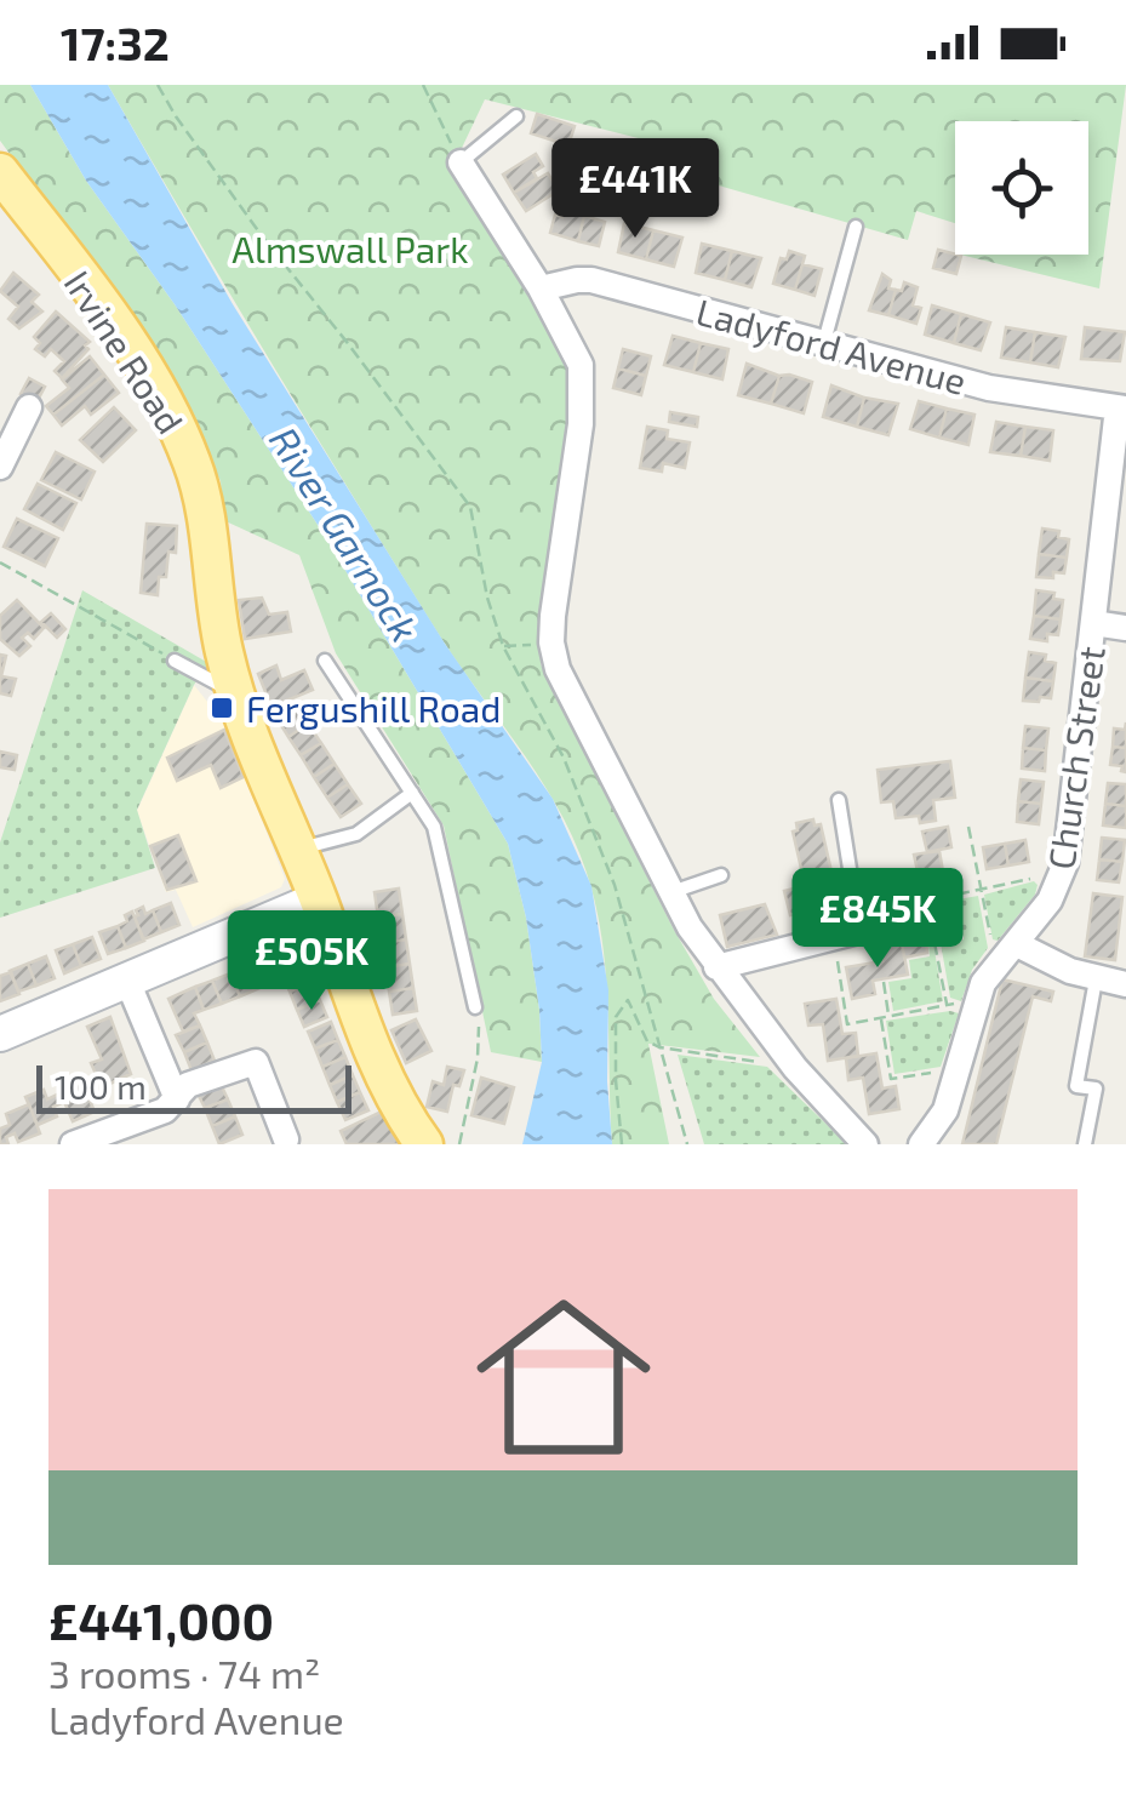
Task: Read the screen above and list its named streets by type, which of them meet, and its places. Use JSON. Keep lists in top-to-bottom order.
{
  "streets": {
    "main road": ["Irvine Road"],
    "street": ["Ladyford Avenue", "Church Street"]
  },
  "crossings": [
    ["Ladyford Avenue", "Church Street"]
  ],
  "water": ["River Garnock"],
  "parks": ["Almswall Park"],
  "places": {
    "transit": ["Fergushill Road"]
  },
  "scale_bar": "100 m",
  "page": {
    "status": "17:32",
    "price": ["£441K", "£845K", "£505K"],
    "scale": "100 m",
    "list": [
      {
        "name": "£441,000",
        "note": "3 rooms · 74 m² · Ladyford Avenue"
      }
    ]
  }
}
